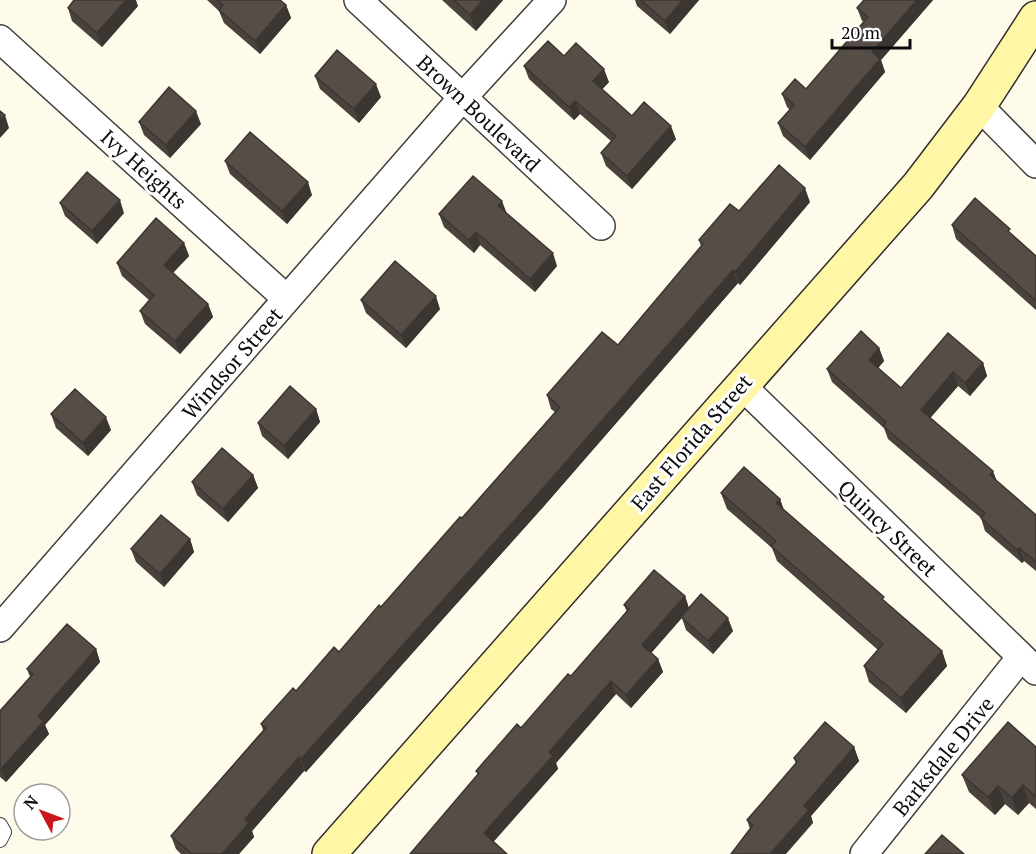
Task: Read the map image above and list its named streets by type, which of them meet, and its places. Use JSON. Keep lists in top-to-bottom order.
{
  "streets": {
    "main road": ["East Florida Street"],
    "street": [
      "Brown Boulevard",
      "Ivy Heights",
      "Windsor Street",
      "Quincy Street",
      "Barksdale Drive"
    ]
  },
  "crossings": [
    ["Brown Boulevard", "Windsor Street"],
    ["Ivy Heights", "Windsor Street"],
    ["East Florida Street", "Quincy Street"],
    ["Quincy Street", "Barksdale Drive"]
  ],
  "scale_bar": "20 m",
  "north": "top left"
}
